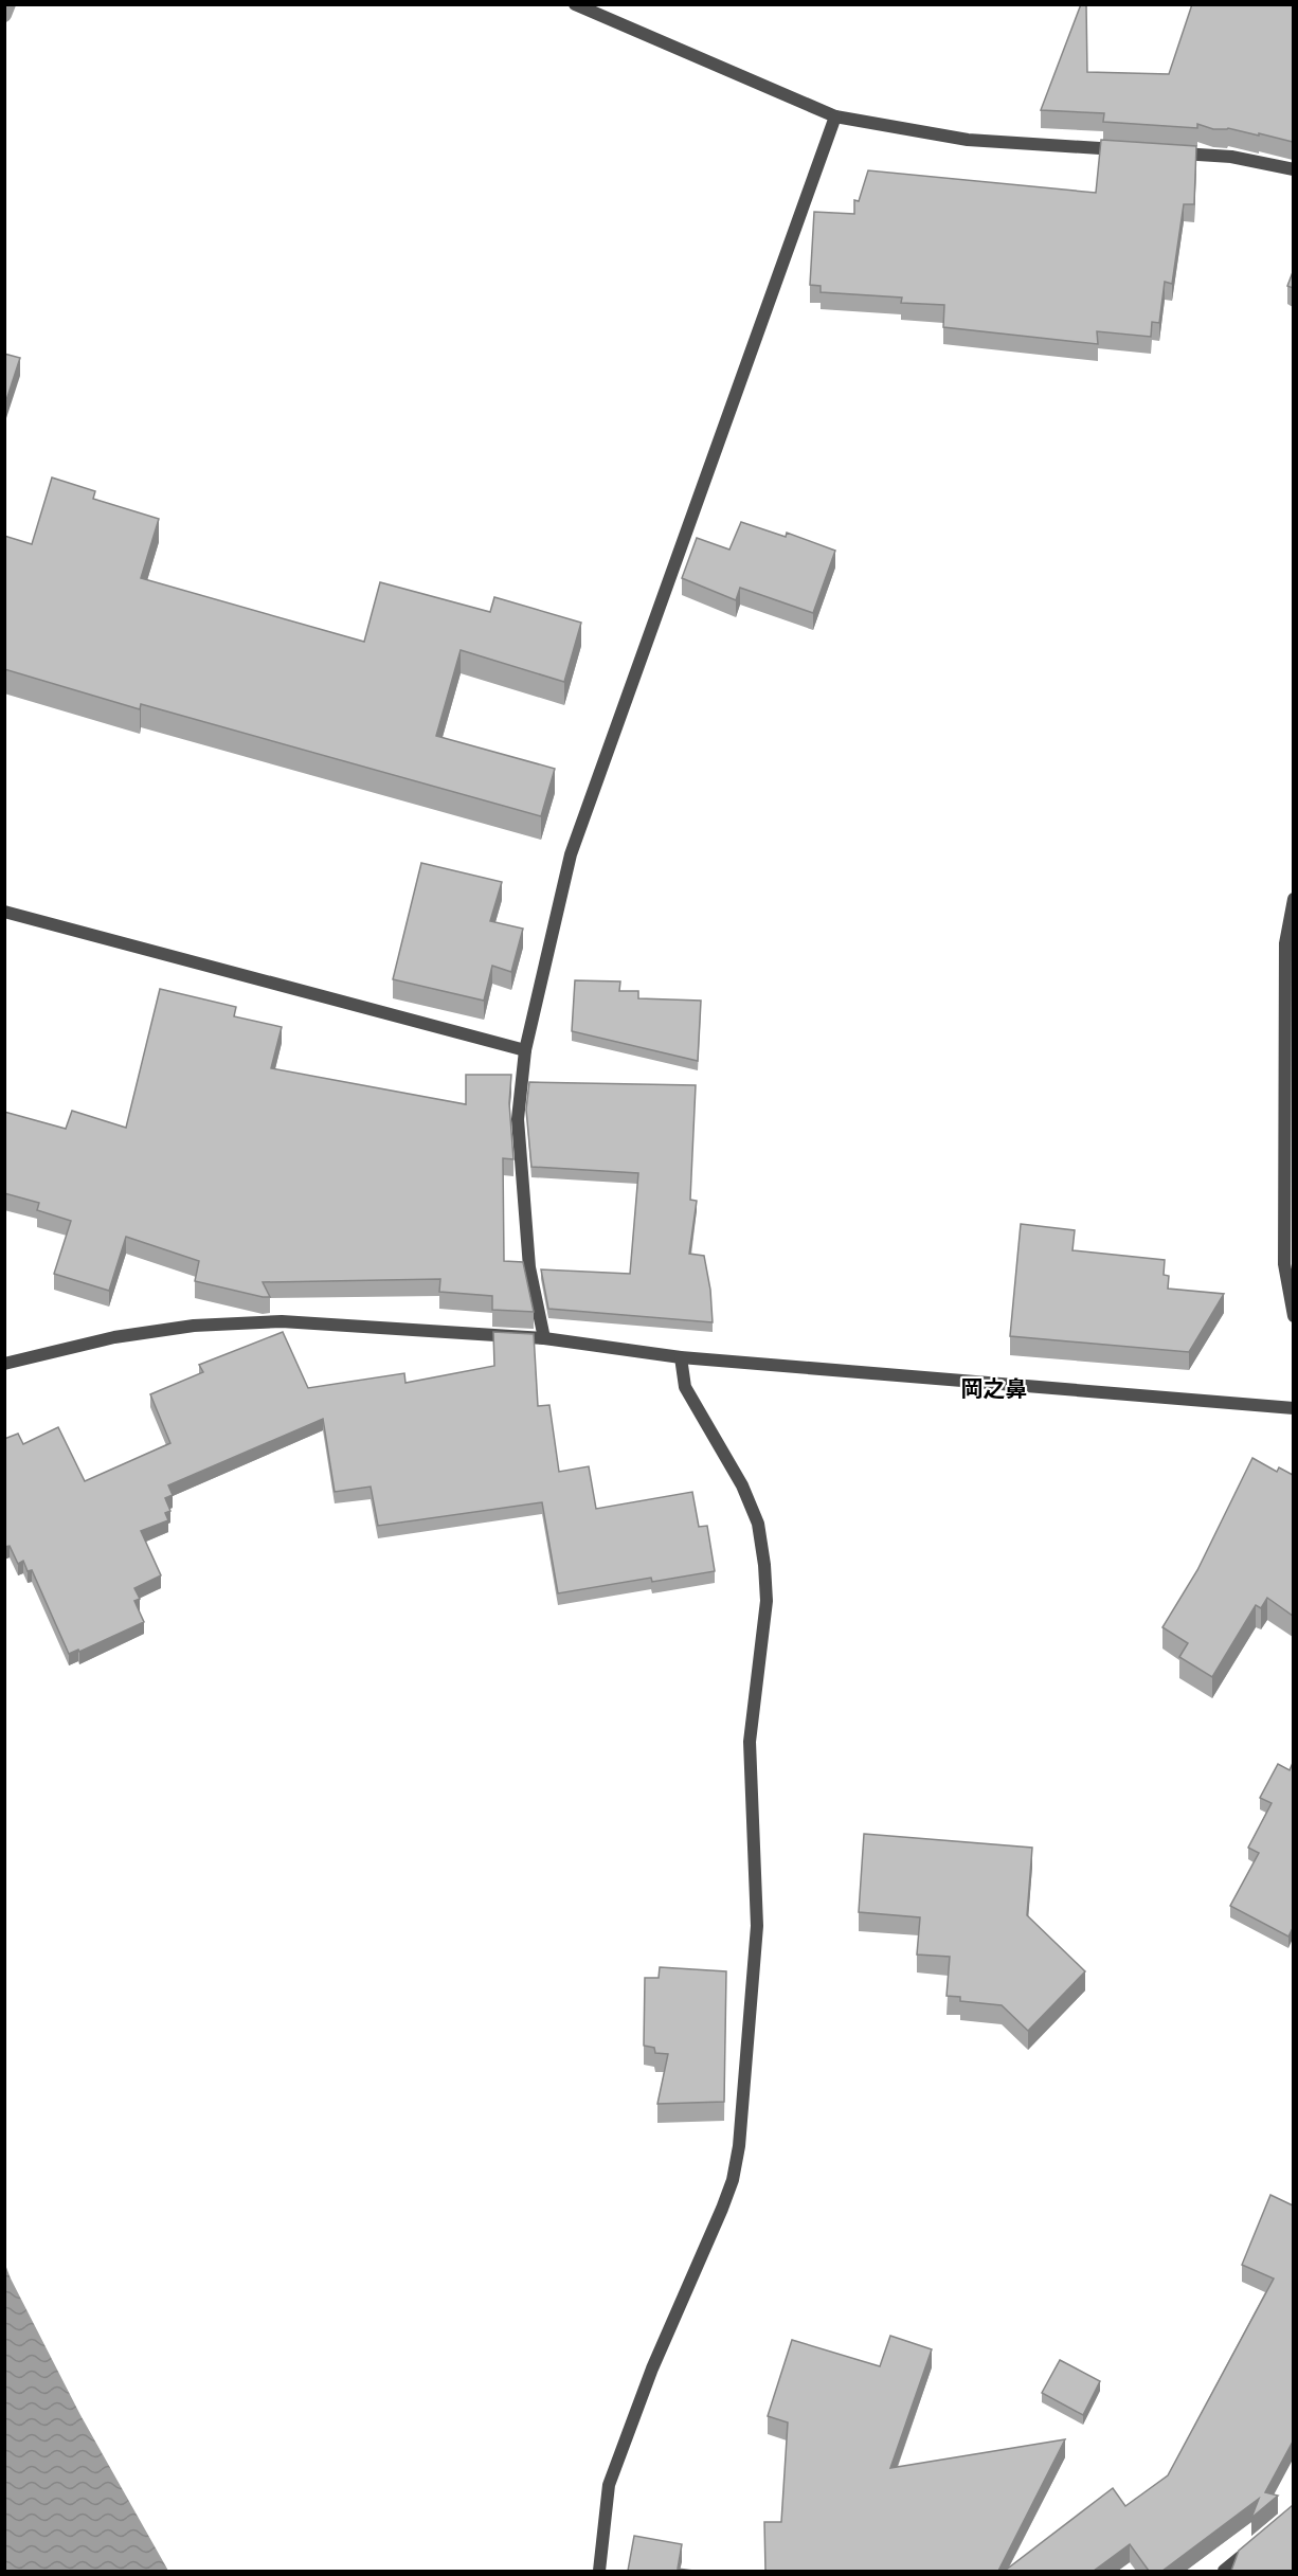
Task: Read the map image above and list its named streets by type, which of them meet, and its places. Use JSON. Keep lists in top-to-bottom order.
{
  "districts": ["岡之鼻"]
}
